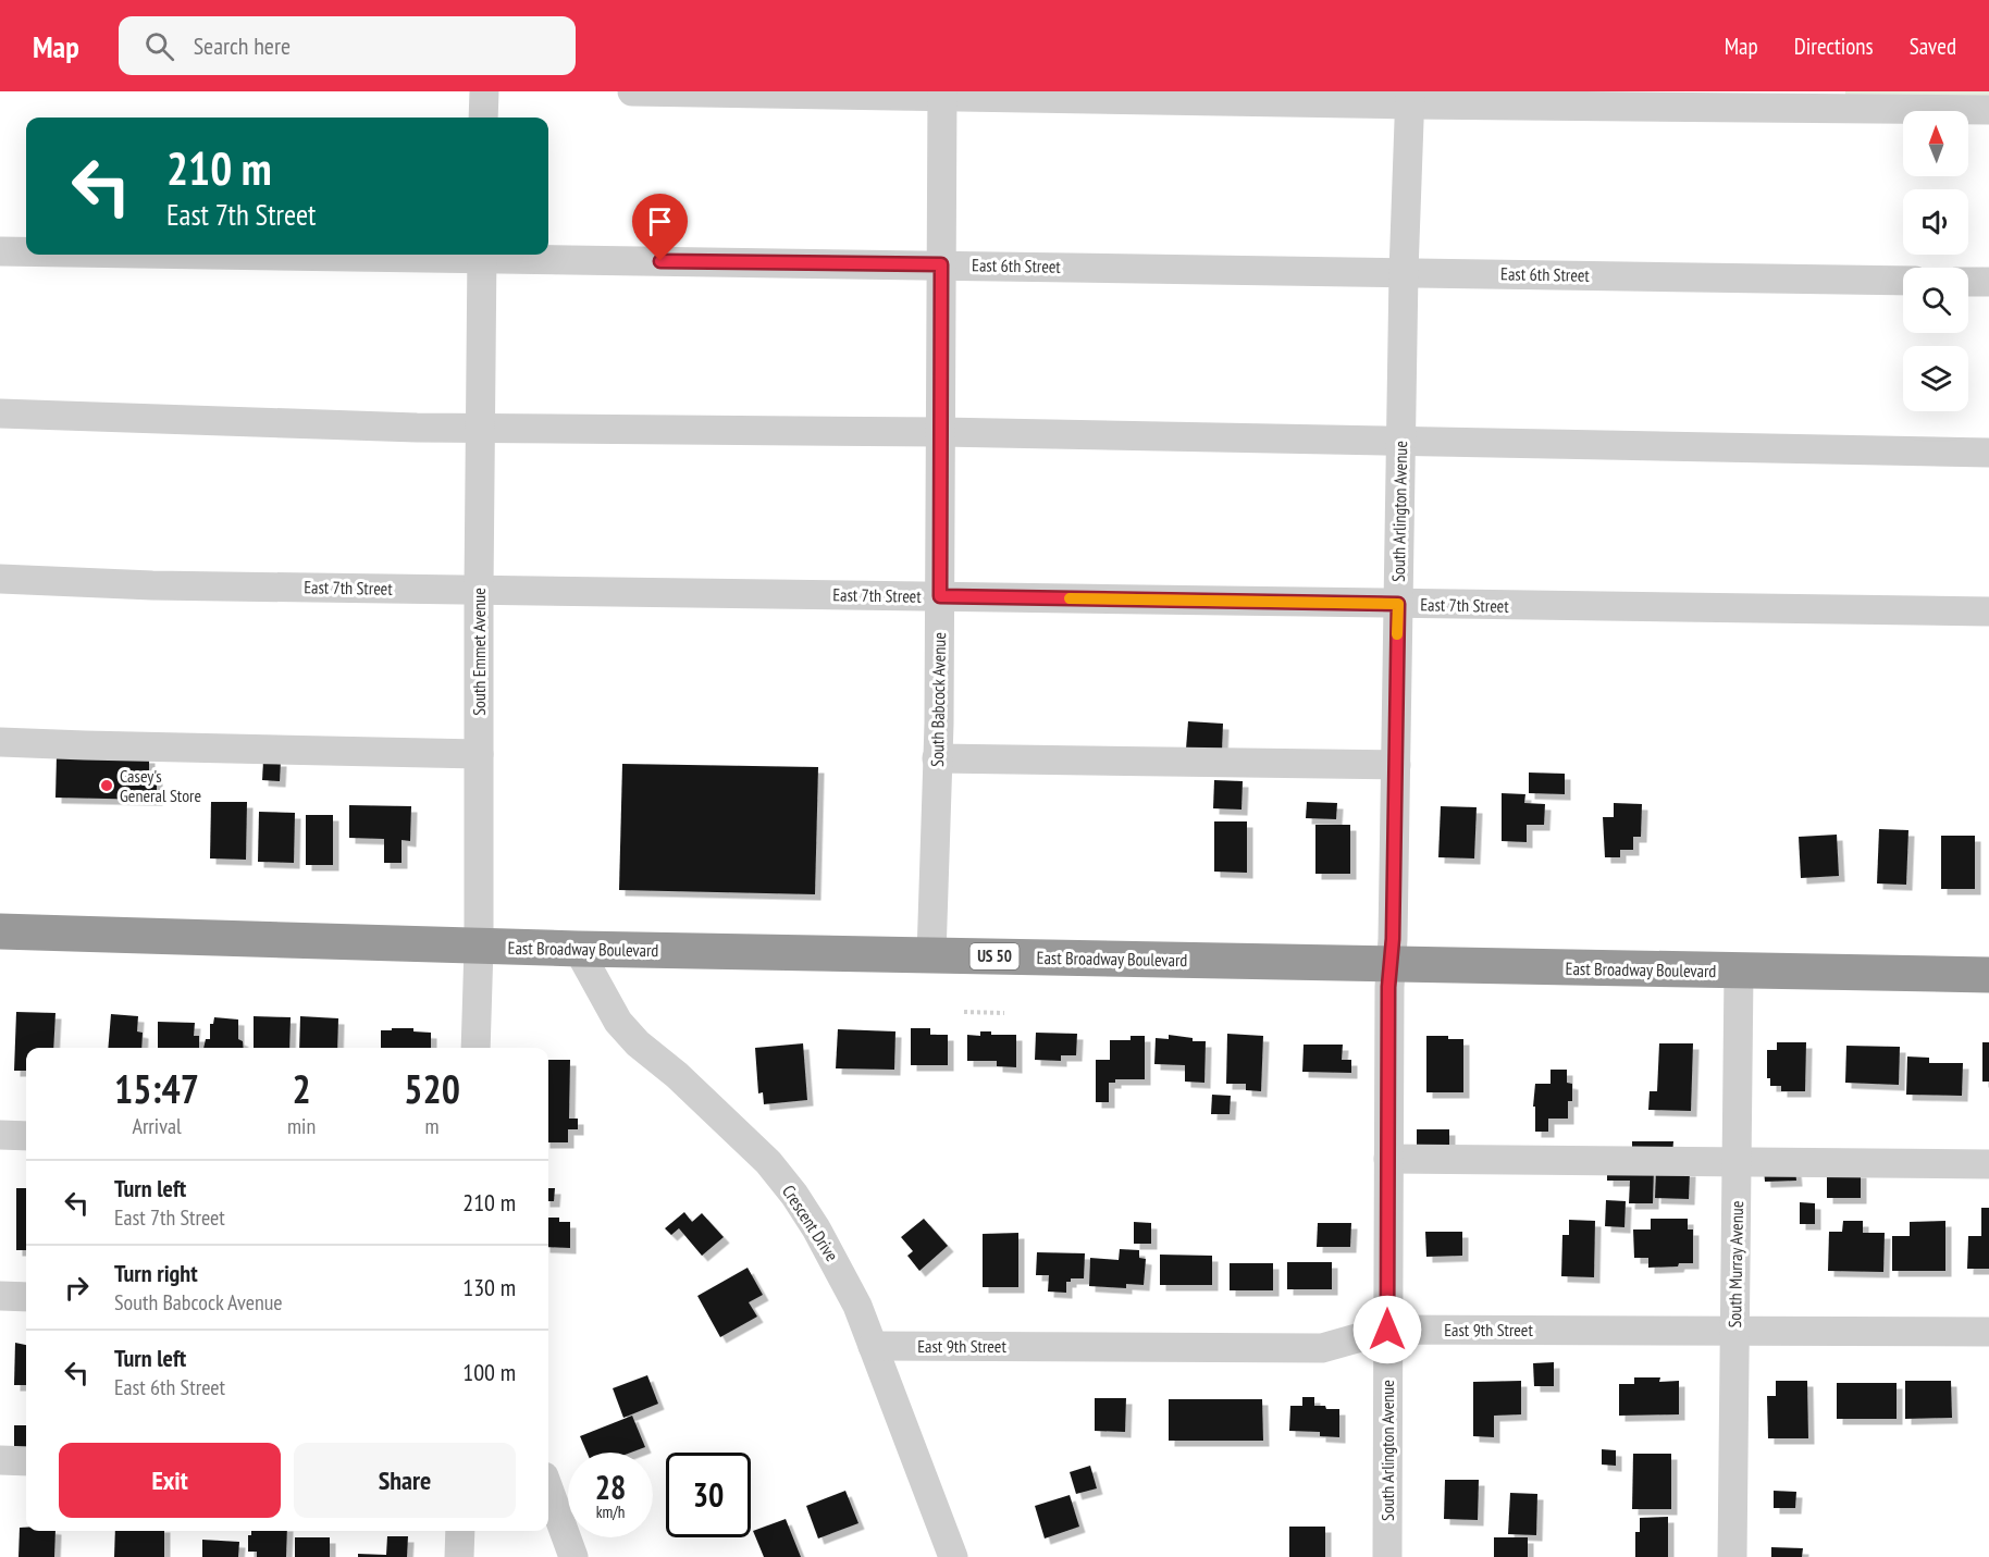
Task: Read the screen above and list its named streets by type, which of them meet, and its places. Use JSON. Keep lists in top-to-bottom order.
{
  "streets": {
    "highway": ["East Broadway Boulevard", "US 50"],
    "street": [
      "East 6th Street",
      "South Arlington Avenue",
      "East 7th Street",
      "South Emmet Avenue",
      "South Babcock Avenue",
      "Crescent Drive",
      "South Murray Avenue",
      "East 9th Street"
    ]
  },
  "crossings": [
    ["East 6th Street", "South Arlington Avenue"],
    ["East 6th Street", "South Emmet Avenue"],
    ["East 6th Street", "South Babcock Avenue"],
    ["South Arlington Avenue", "East 7th Street"],
    ["South Arlington Avenue", "East Broadway Boulevard"],
    ["South Arlington Avenue", "East 9th Street"],
    ["East 7th Street", "South Emmet Avenue"],
    ["East 7th Street", "South Babcock Avenue"],
    ["South Emmet Avenue", "East Broadway Boulevard"],
    ["South Babcock Avenue", "East Broadway Boulevard"],
    ["East Broadway Boulevard", "Crescent Drive"],
    ["East Broadway Boulevard", "South Murray Avenue"],
    ["Crescent Drive", "East 9th Street"],
    ["South Murray Avenue", "East 9th Street"]
  ],
  "places": ["Casey's General Store"],
  "north": "top",
  "page": {
    "header": "Map",
    "search": "Search here",
    "nav": ["Map", "Directions", "Saved"],
    "turn": ["210 m", "East 7th Street"],
    "eta": [
      "15:47",
      "Arrival",
      "2",
      "min",
      "520",
      "m"
    ],
    "list": [
      {
        "name": "Turn left",
        "note": "East 7th Street",
        "value": "210 m"
      },
      {
        "name": "Turn right",
        "note": "South Babcock Avenue",
        "value": "130 m"
      },
      {
        "name": "Turn left",
        "note": "East 6th Street",
        "value": "100 m"
      }
    ],
    "buttons": ["Exit", "Share"],
    "speed": "28 km/h",
    "limit": "30"
  }
}
